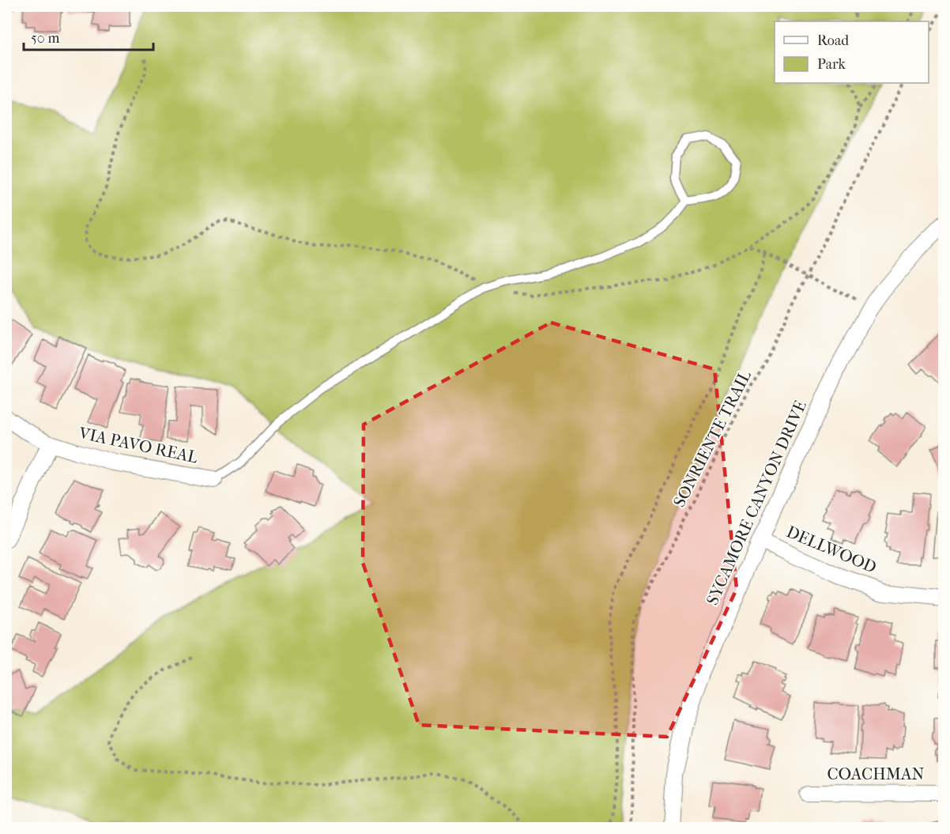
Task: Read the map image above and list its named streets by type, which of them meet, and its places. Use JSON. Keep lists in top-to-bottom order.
{
  "streets": {
    "street": [
      "VIA PAVO REAL",
      "SYCAMORE CANYON DRIVE",
      "DELLWOOD",
      "COACHMAN"
    ],
    "path": ["SONRIENTE TRAIL"]
  },
  "crossings": [
    ["SYCAMORE CANYON DRIVE", "DELLWOOD"]
  ],
  "legend": ["Road", "Park"],
  "scale_bar": "50 m"
}
